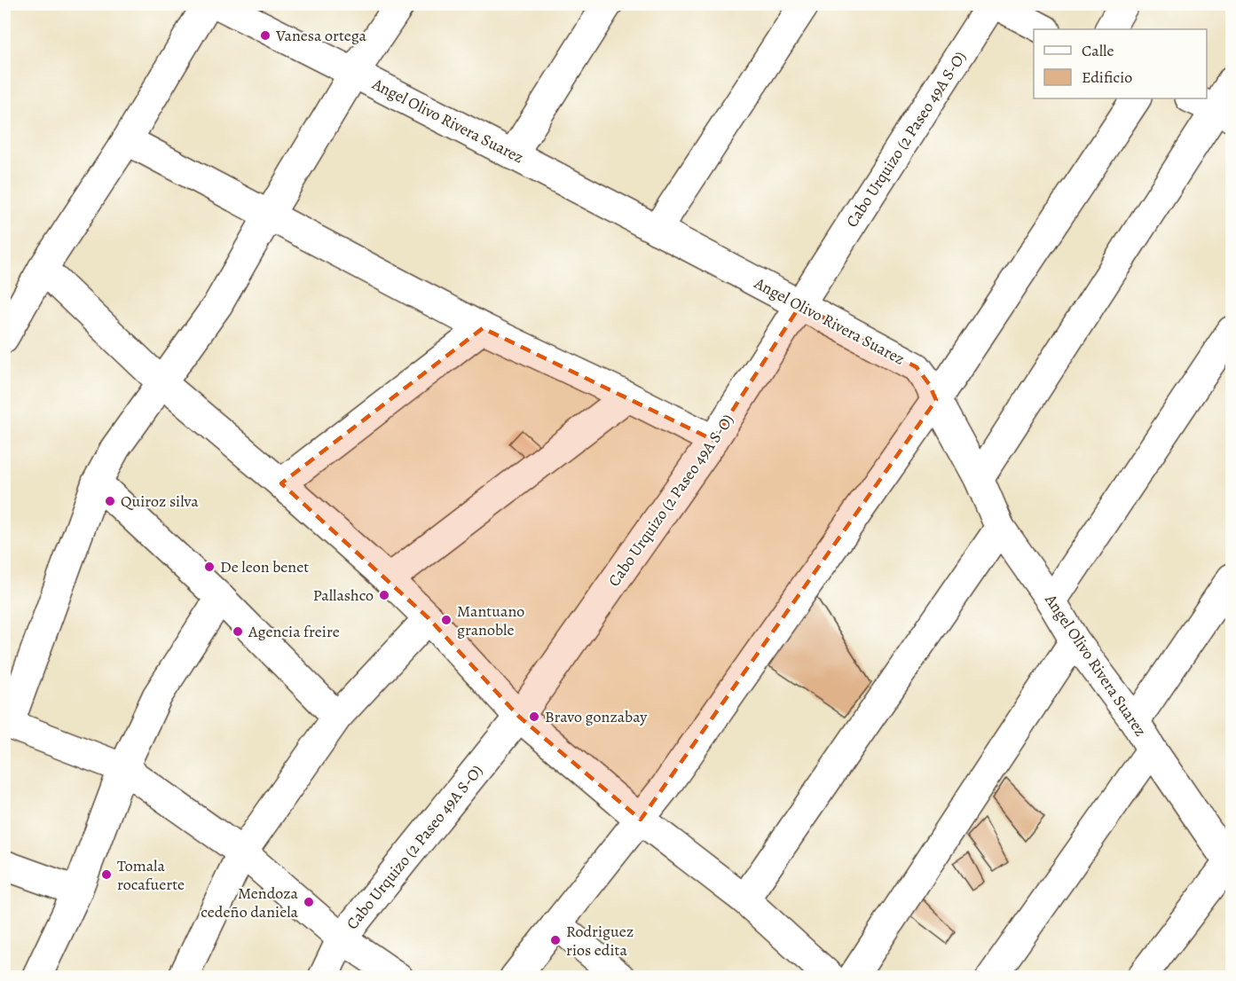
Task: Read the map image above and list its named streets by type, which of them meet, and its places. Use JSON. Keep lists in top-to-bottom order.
{
  "streets": {
    "street": ["Angel Olivo Rivera Suarez", "Cabo Urquizo (2 Paseo 49A S-O)"]
  },
  "crossings": [
    ["Angel Olivo Rivera Suarez", "Cabo Urquizo (2 Paseo 49A S-O)"]
  ],
  "places": [
    "Vanesa ortega",
    "Quiroz silva",
    "De leon benet",
    "Pallashco",
    "Mantuano granoble",
    "Agencia freire",
    "Bravo gonzabay",
    "Tomala rocafuerte",
    "Mendoza cedeño daniela",
    "Rodriguez rios edita"
  ],
  "legend": ["Calle", "Edificio"]
}
